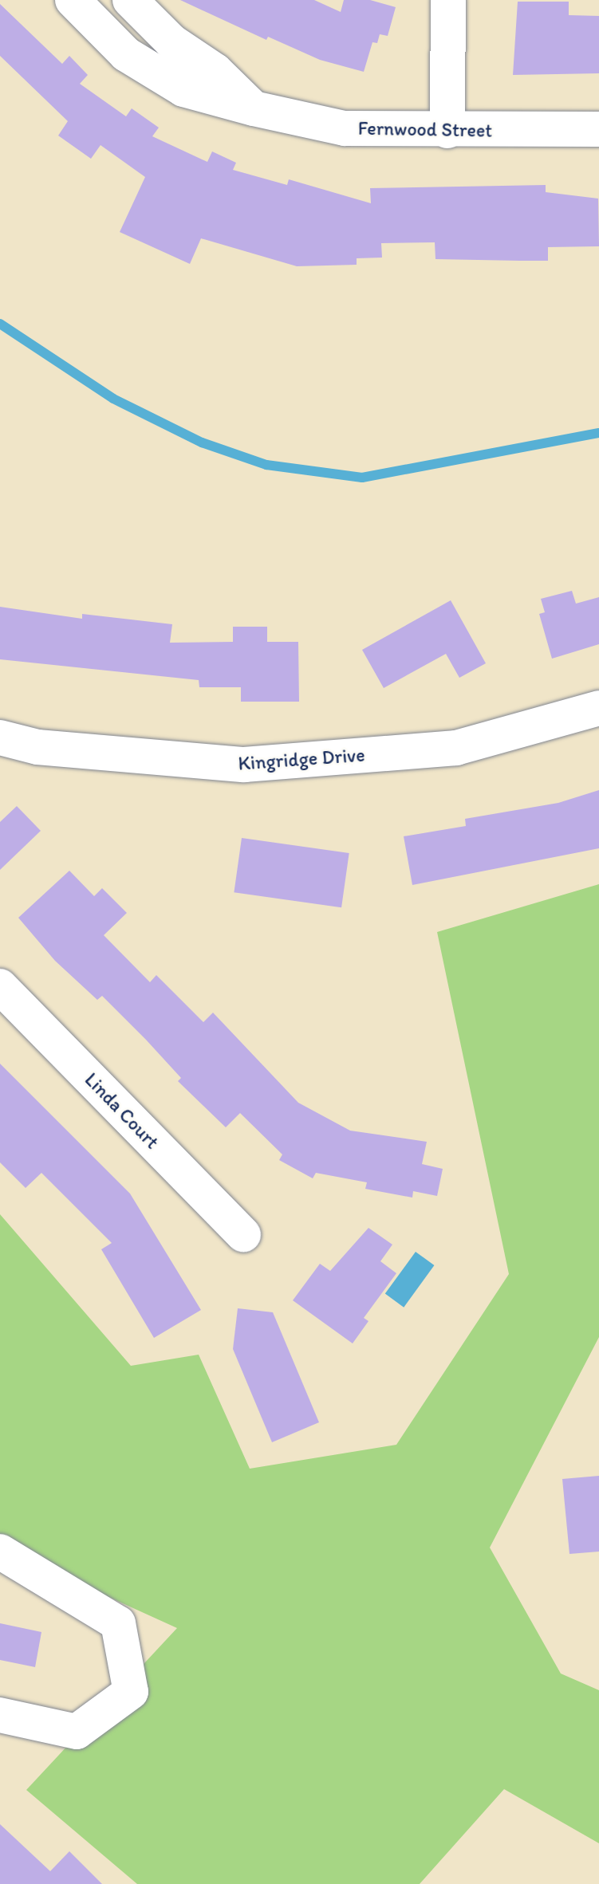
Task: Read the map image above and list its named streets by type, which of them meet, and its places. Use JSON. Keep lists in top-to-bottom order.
{
  "streets": {
    "street": ["Fernwood Street", "Kingridge Drive", "Linda Court"]
  }
}
